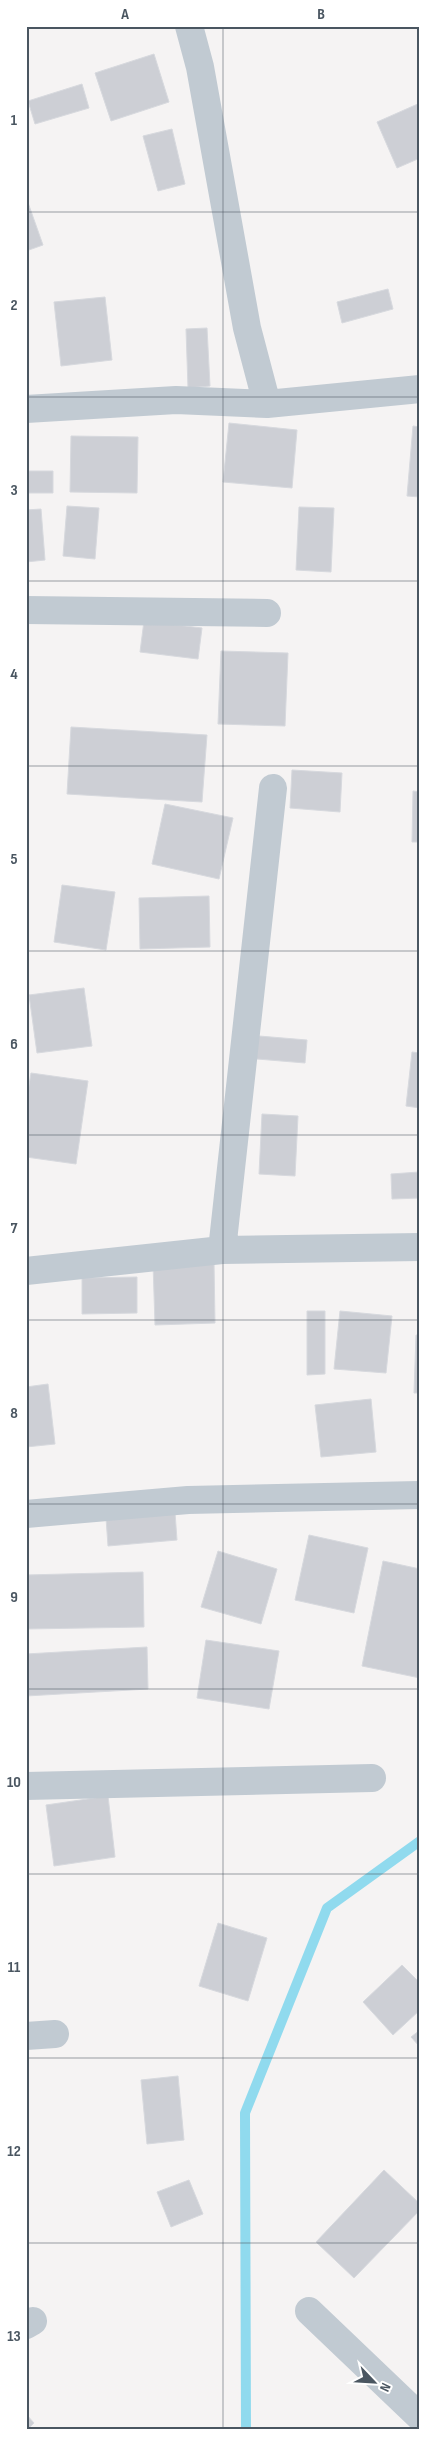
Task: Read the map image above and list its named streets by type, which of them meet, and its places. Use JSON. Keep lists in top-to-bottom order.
{
  "north": "bottom right",
  "grid": {
    "columns": ["A", "B"],
    "rows": [
      "1",
      "2",
      "3",
      "4",
      "5",
      "6",
      "7",
      "8",
      "9",
      "10",
      "11",
      "12",
      "13"
    ]
  }
}
